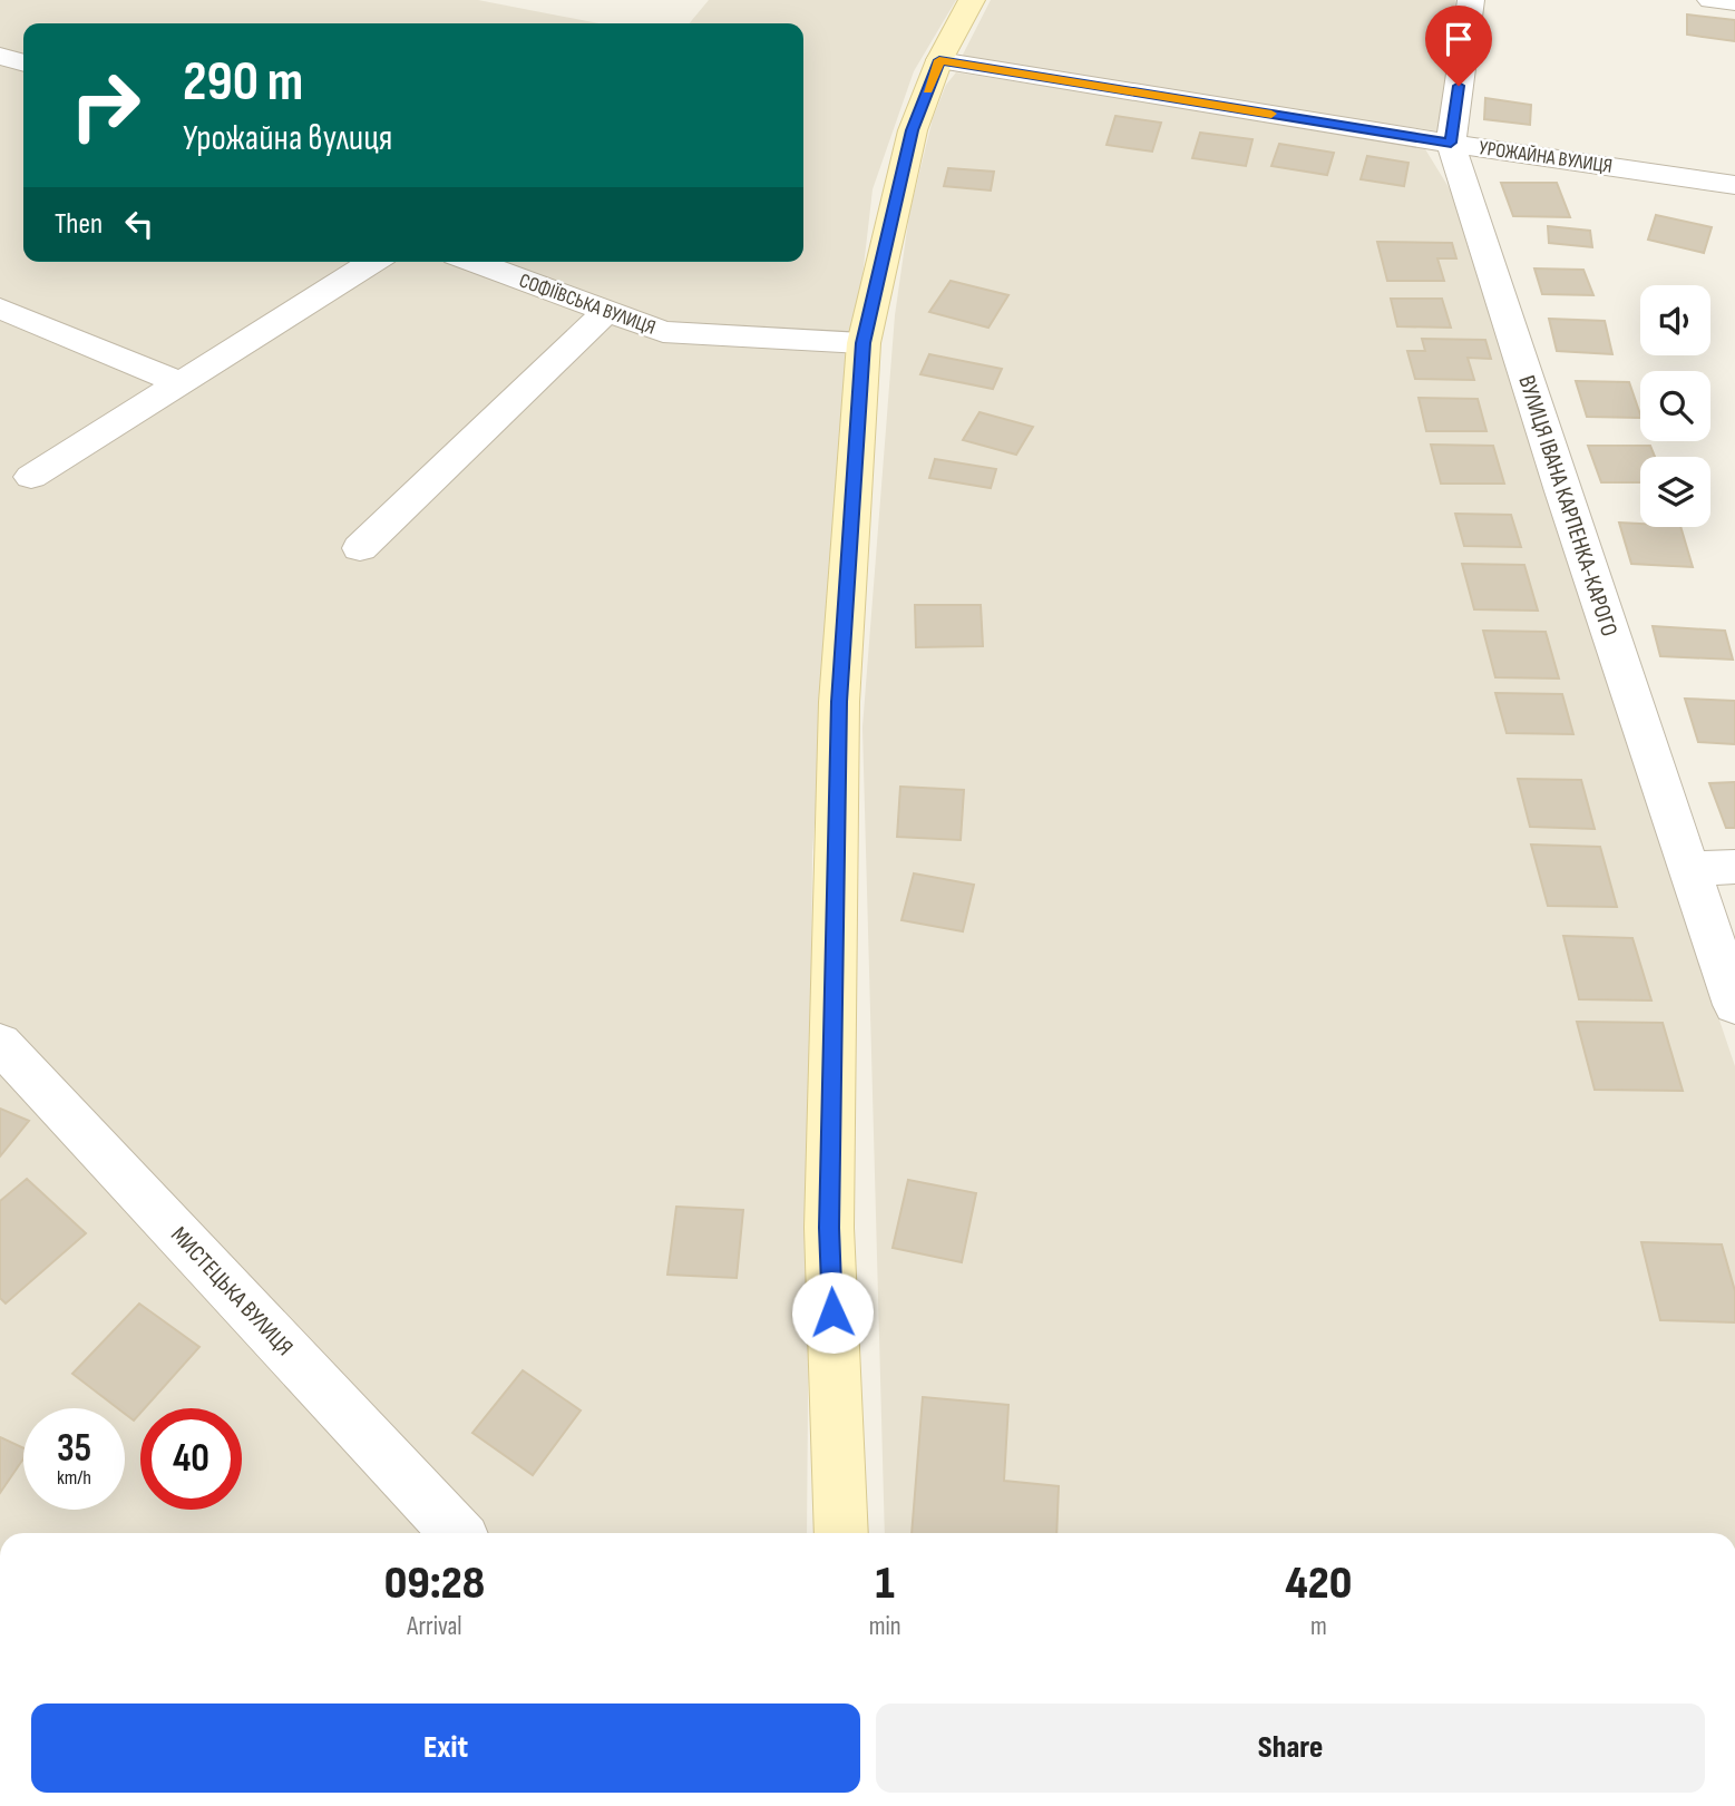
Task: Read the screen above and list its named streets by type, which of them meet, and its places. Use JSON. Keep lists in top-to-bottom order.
{
  "streets": {
    "street": [
      "УРОЖАЙНА ВУЛИЦЯ",
      "СОФІЇВСЬКА ВУЛИЦЯ",
      "ВУЛИЦЯ ІВАНА КАРПЕНКА-КАРОГО",
      "МИСТЕЦЬКА ВУЛИЦЯ"
    ]
  },
  "crossings": [
    ["УРОЖАЙНА ВУЛИЦЯ", "ВУЛИЦЯ ІВАНА КАРПЕНКА-КАРОГО"]
  ],
  "page": {
    "turn": ["290 m", "Урожайна вулиця"],
    "then": "Then",
    "speed": "35 km/h",
    "limit": "40",
    "eta": [
      "09:28",
      "Arrival",
      "1",
      "min",
      "420",
      "m"
    ],
    "buttons": ["Exit", "Share"]
  }
}
